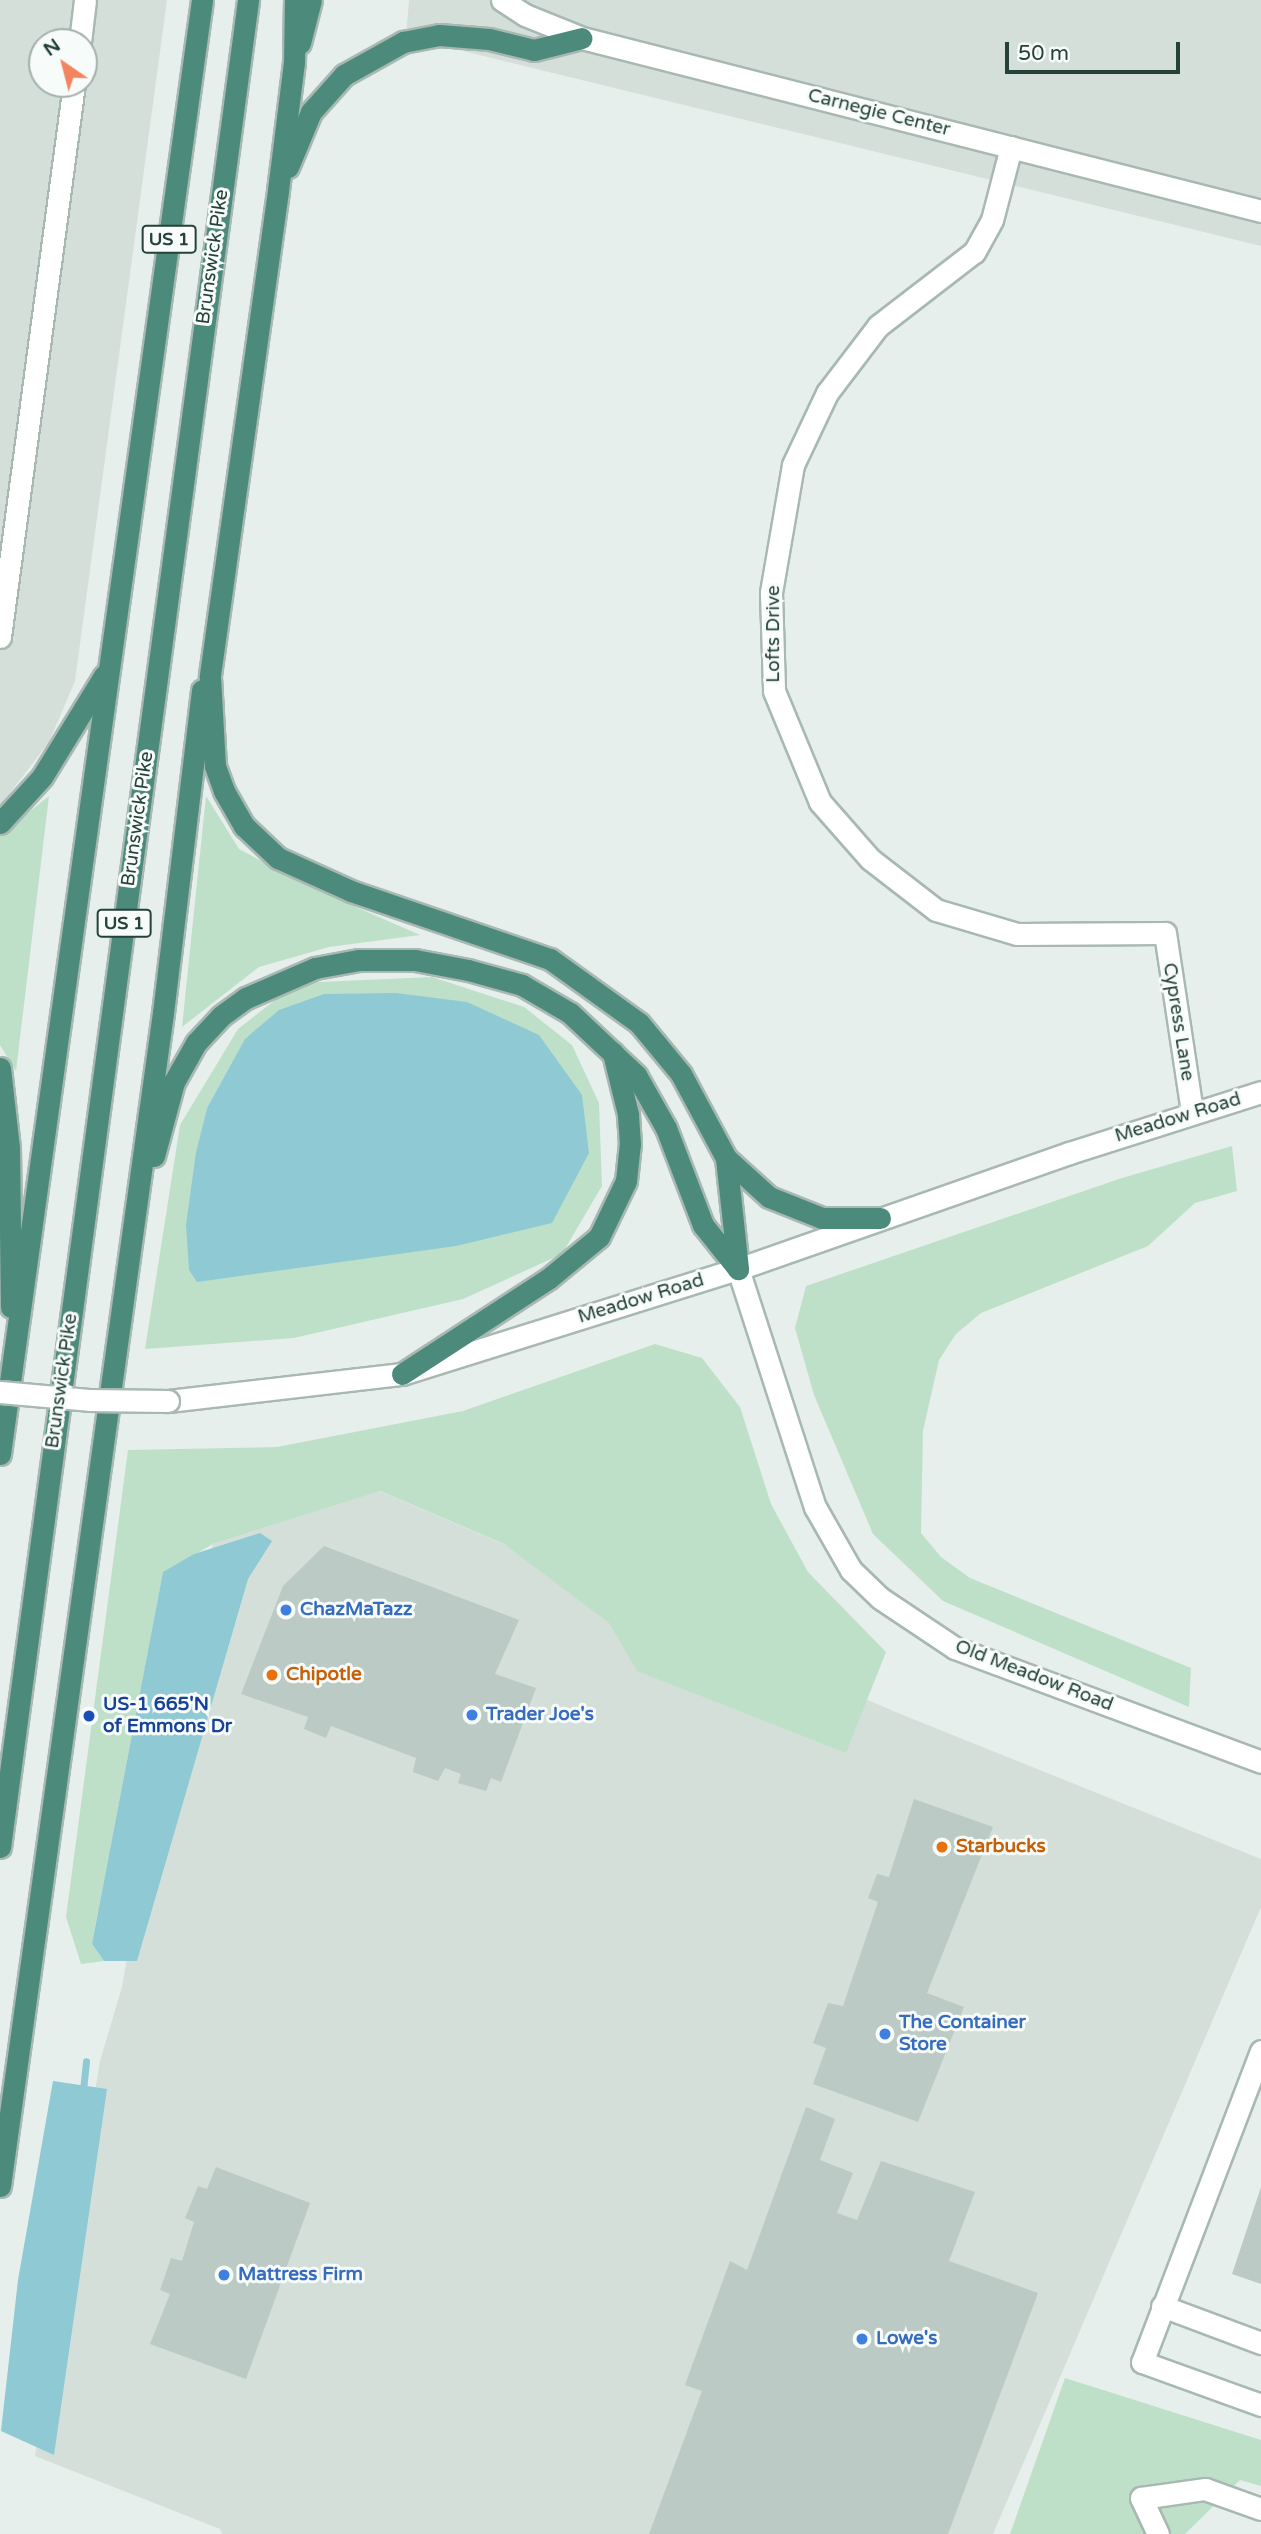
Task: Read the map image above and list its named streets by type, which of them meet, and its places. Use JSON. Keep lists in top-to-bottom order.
{
  "streets": {
    "highway": ["US 1", "Brunswick Pike"],
    "street": [
      "Carnegie Center",
      "Lofts Drive",
      "Cypress Lane",
      "Meadow Road",
      "Old Meadow Road"
    ]
  },
  "crossings": [
    ["Carnegie Center", "Lofts Drive"],
    ["US 1", "Meadow Road"],
    ["Lofts Drive", "Cypress Lane"],
    ["Cypress Lane", "Meadow Road"],
    ["Meadow Road", "Old Meadow Road"]
  ],
  "places": [
    "ChazMaTazz",
    "Chipotle",
    "Trader Joe's",
    "US-1 665'N of Emmons Dr",
    "Starbucks",
    "The Container Store",
    "Mattress Firm",
    "Lowe's"
  ],
  "scale_bar": "50 m",
  "north": "top left"
}
